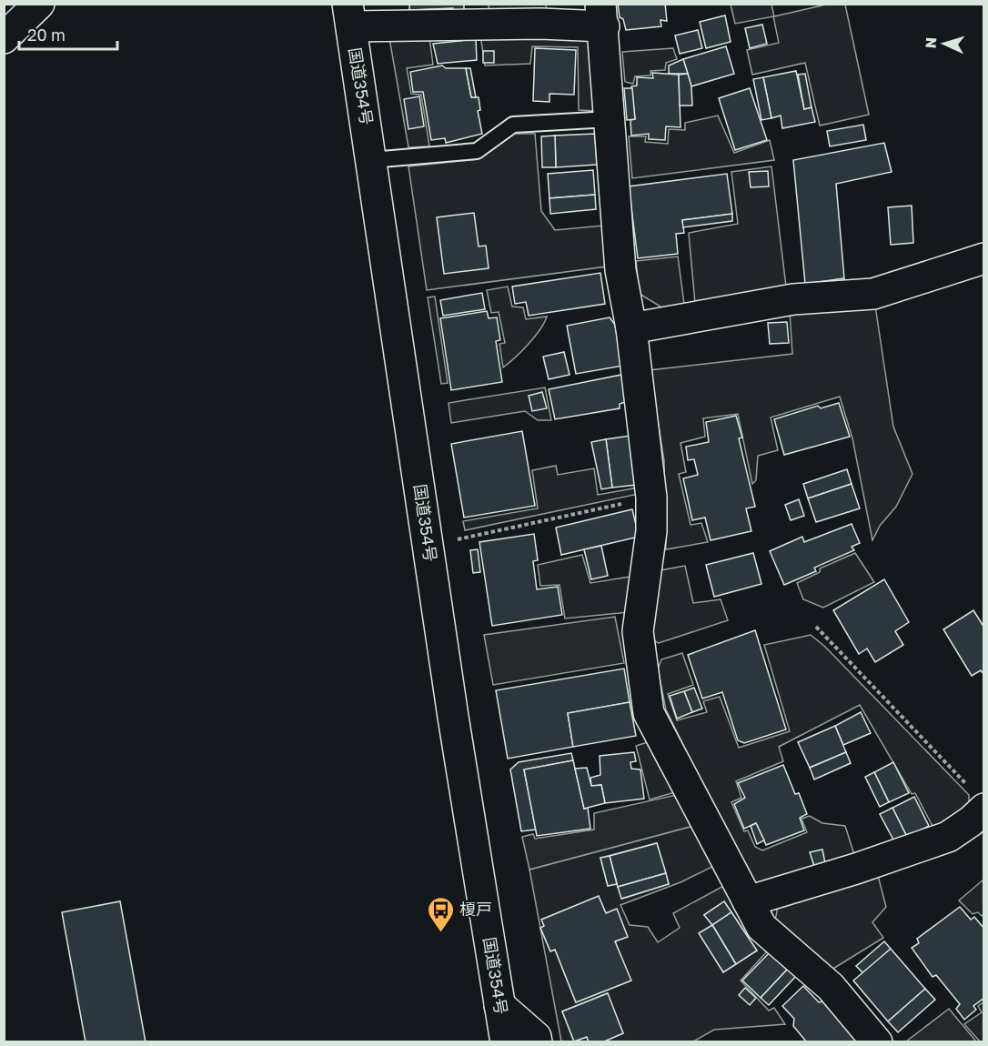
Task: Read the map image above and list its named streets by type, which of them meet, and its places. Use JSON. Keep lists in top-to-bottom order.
{
  "streets": {
    "main road": ["国道354号"]
  },
  "places": {
    "bus stop": ["榎戸"]
  },
  "scale_bar": "20 m",
  "north": "left"
}
